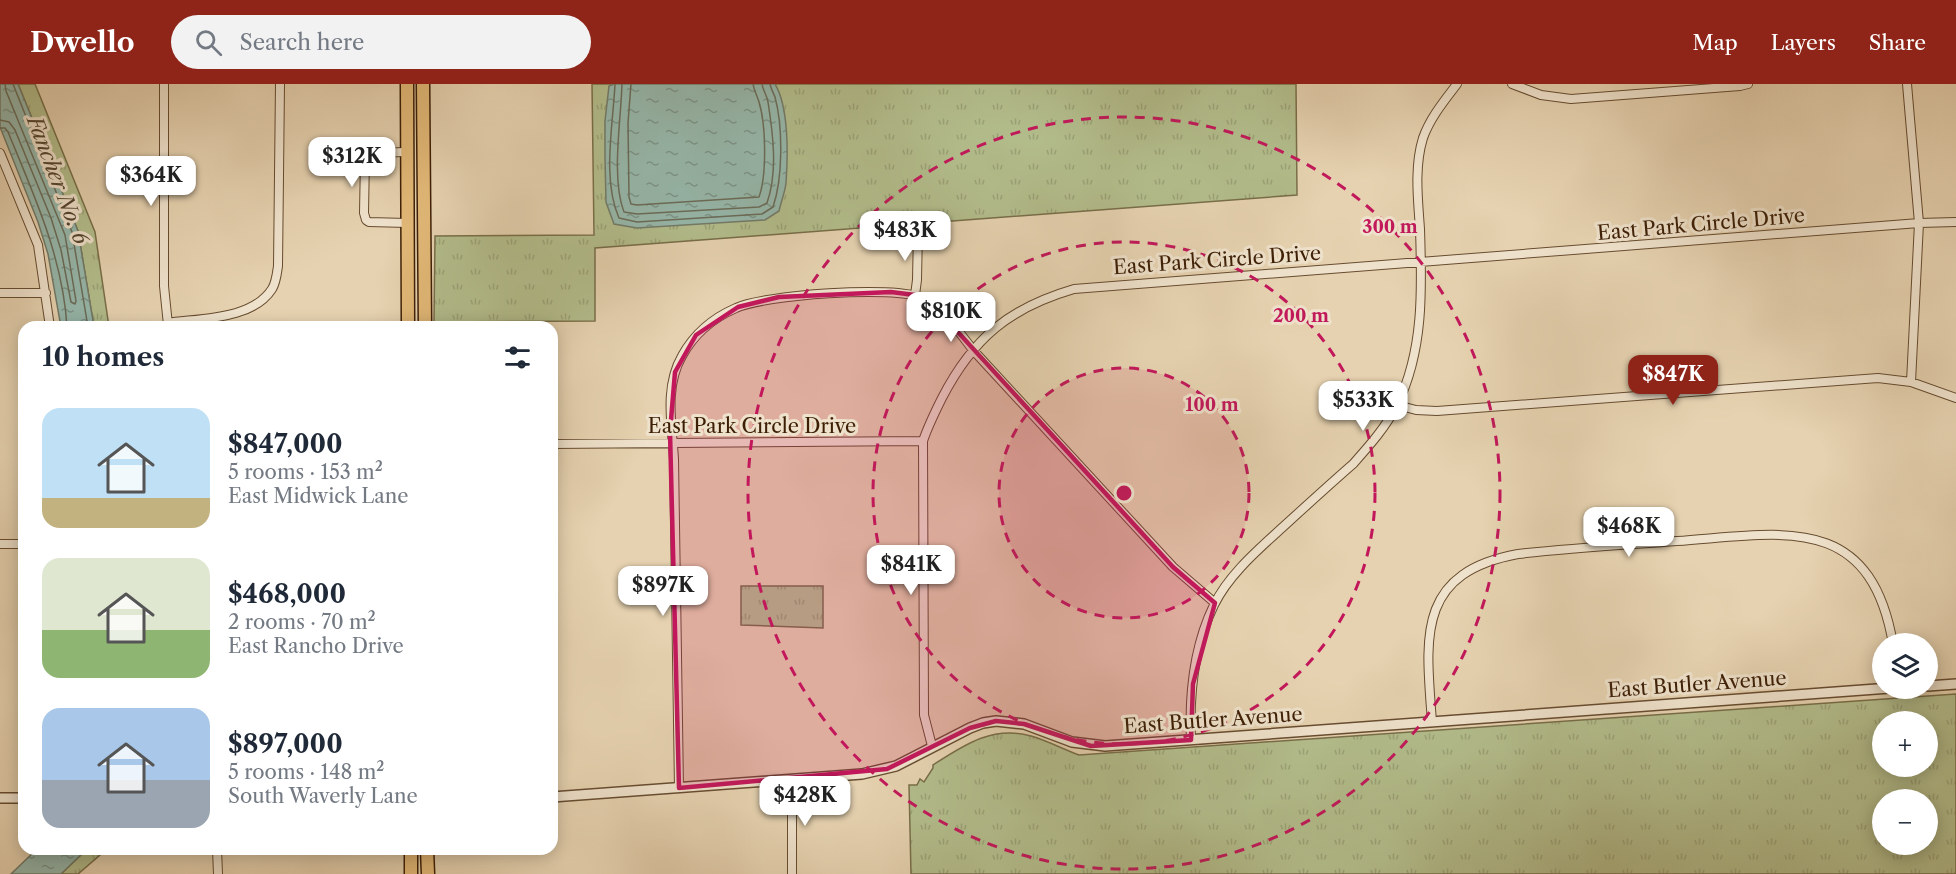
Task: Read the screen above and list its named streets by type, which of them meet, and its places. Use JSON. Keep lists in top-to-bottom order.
{
  "streets": {
    "street": ["East Park Circle Drive", "East Butler Avenue"]
  },
  "water": ["Fancher No. 6"],
  "page": {
    "header": "Dwello",
    "search": "Search here",
    "nav": ["Map", "Layers", "Share"],
    "price": [
      "$312K",
      "$364K",
      "$483K",
      "$810K",
      "$847K",
      "$533K",
      "$468K",
      "$841K",
      "$897K",
      "$428K"
    ],
    "heading": "10 homes",
    "list": [
      {
        "name": "$847,000",
        "note": "5 rooms · 153 m² · East Midwick Lane"
      },
      {
        "name": "$468,000",
        "note": "2 rooms · 70 m² · East Rancho Drive"
      },
      {
        "name": "$897,000",
        "note": "5 rooms · 148 m² · South Waverly Lane"
      }
    ],
    "map_buttons": ["+", "−"]
  },
  "rings": ["300 m", "200 m", "100 m"]
}
